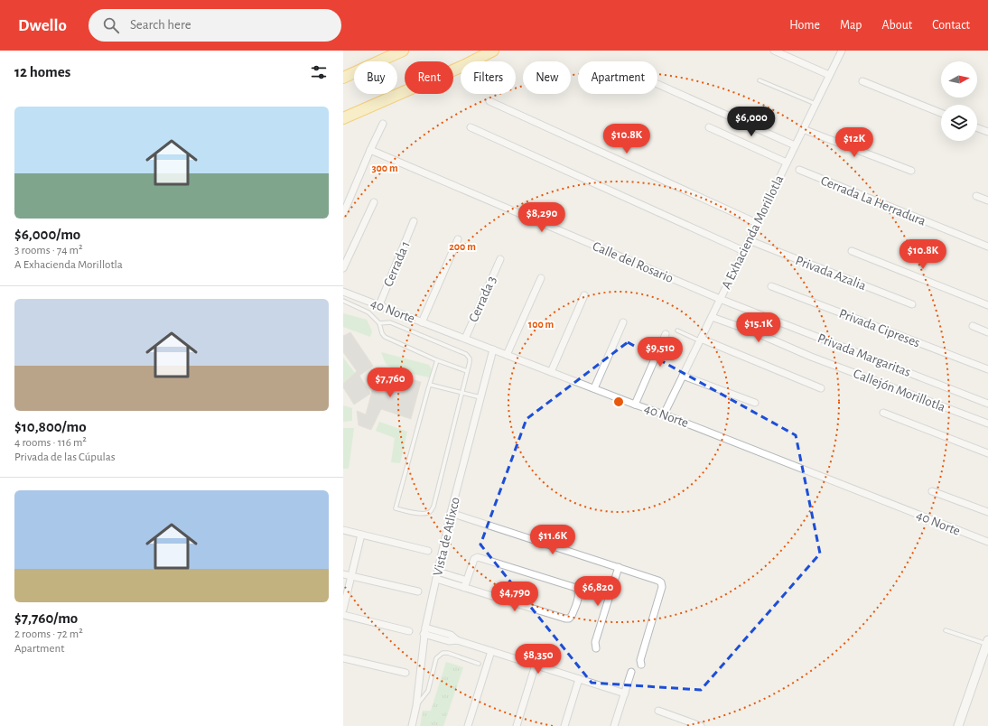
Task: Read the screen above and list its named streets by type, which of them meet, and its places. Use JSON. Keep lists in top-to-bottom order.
{
  "streets": {
    "street": [
      "Cerrada La Herradura",
      "A Exhacienda Morillotla",
      "Calle del Rosario",
      "Cerrada 1",
      "Privada Azalia",
      "Cerrada 3",
      "40 Norte",
      "Privada Cipreses",
      "Privada Margaritas",
      "Callejón Morillotla",
      "Vista de Atlixco"
    ]
  },
  "crossings": [
    ["A Exhacienda Morillotla", "Calle del Rosario"],
    ["A Exhacienda Morillotla", "Privada Azalia"],
    ["A Exhacienda Morillotla", "40 Norte"],
    ["A Exhacienda Morillotla", "Privada Margaritas"],
    ["A Exhacienda Morillotla", "Callejón Morillotla"],
    ["Calle del Rosario", "Privada Margaritas"],
    ["Cerrada 1", "40 Norte"],
    ["Cerrada 3", "40 Norte"],
    ["40 Norte", "Vista de Atlixco"]
  ],
  "north": "right",
  "page": {
    "header": "Dwello",
    "search": "Search here",
    "nav": [
      "Home",
      "Map",
      "About",
      "Contact"
    ],
    "heading": "12 homes",
    "chip": [
      "Buy",
      "Rent",
      "Filters",
      "New",
      "Apartment"
    ],
    "list": [
      {
        "name": "$6,000/mo",
        "note": "3 rooms · 74 m² · A Exhacienda Morillotla"
      },
      {
        "name": "$10,800/mo",
        "note": "4 rooms · 116 m² · Privada de las Cúpulas"
      },
      {
        "name": "$7,760/mo",
        "note": "2 rooms · 72 m² · Apartment"
      }
    ],
    "price": [
      "$6,000",
      "$10.8K",
      "$12K",
      "$8,290",
      "$10.8K",
      "$15.1K",
      "$9,510",
      "$7,760",
      "$11.6K",
      "$6,820",
      "$4,790",
      "$8,350"
    ]
  },
  "rings": ["300 m", "200 m", "100 m"]
}
